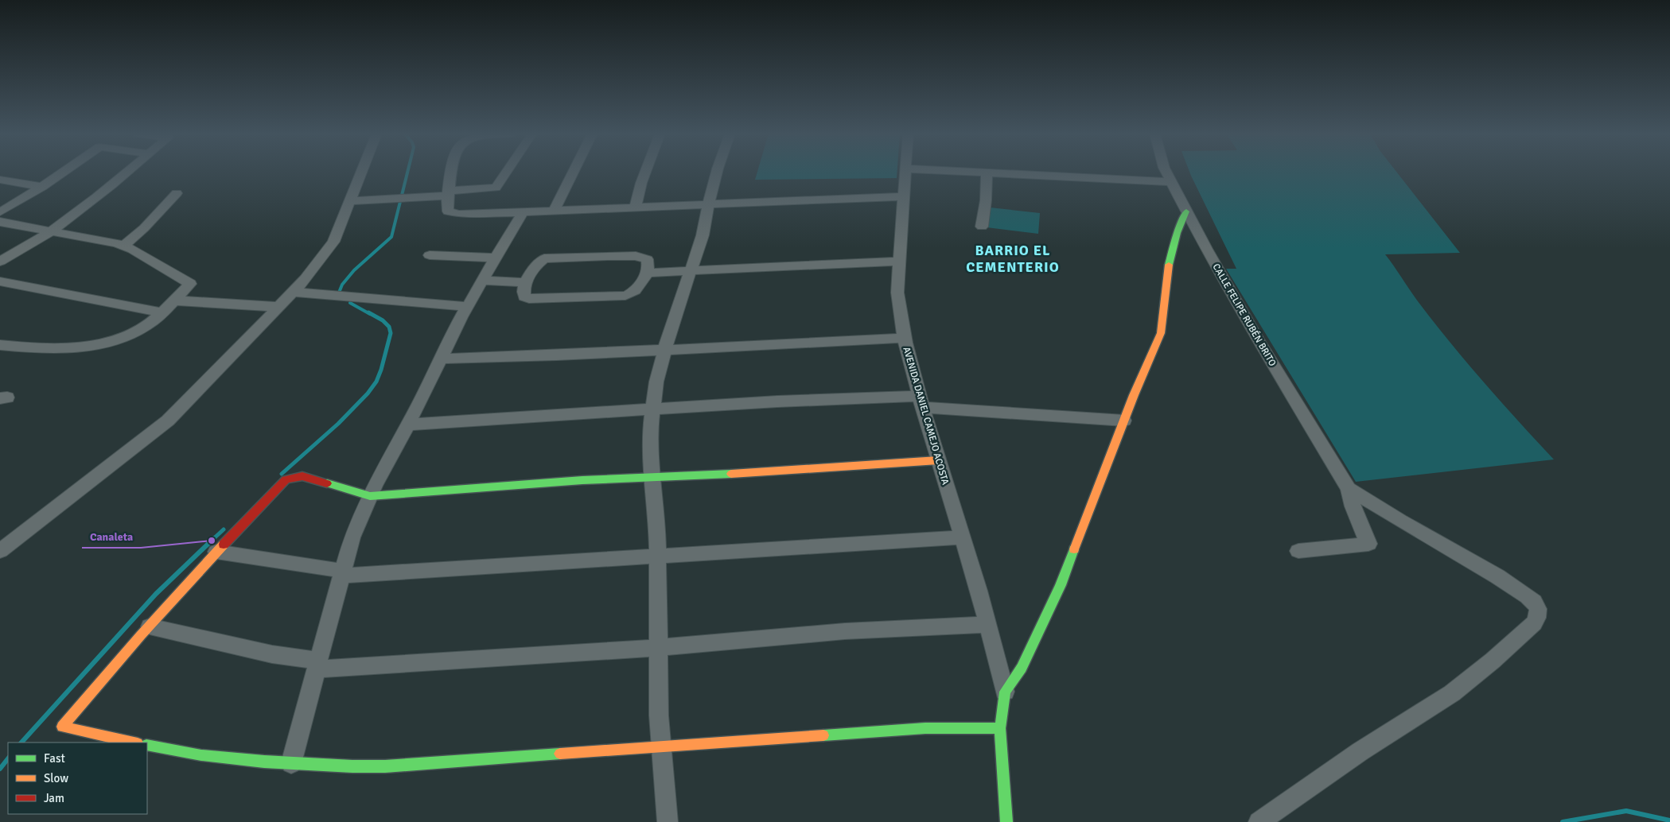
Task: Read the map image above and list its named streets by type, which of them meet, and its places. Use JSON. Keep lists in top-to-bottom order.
{
  "streets": {
    "street": ["CALLE FELIPE RUBÉN BRITO", "AVENIDA DANIEL CAMEJO ACOSTA"]
  },
  "districts": ["BARRIO EL CEMENTERIO"],
  "places": ["Canaleta"],
  "legend": ["Fast", "Slow", "Jam"]
}
